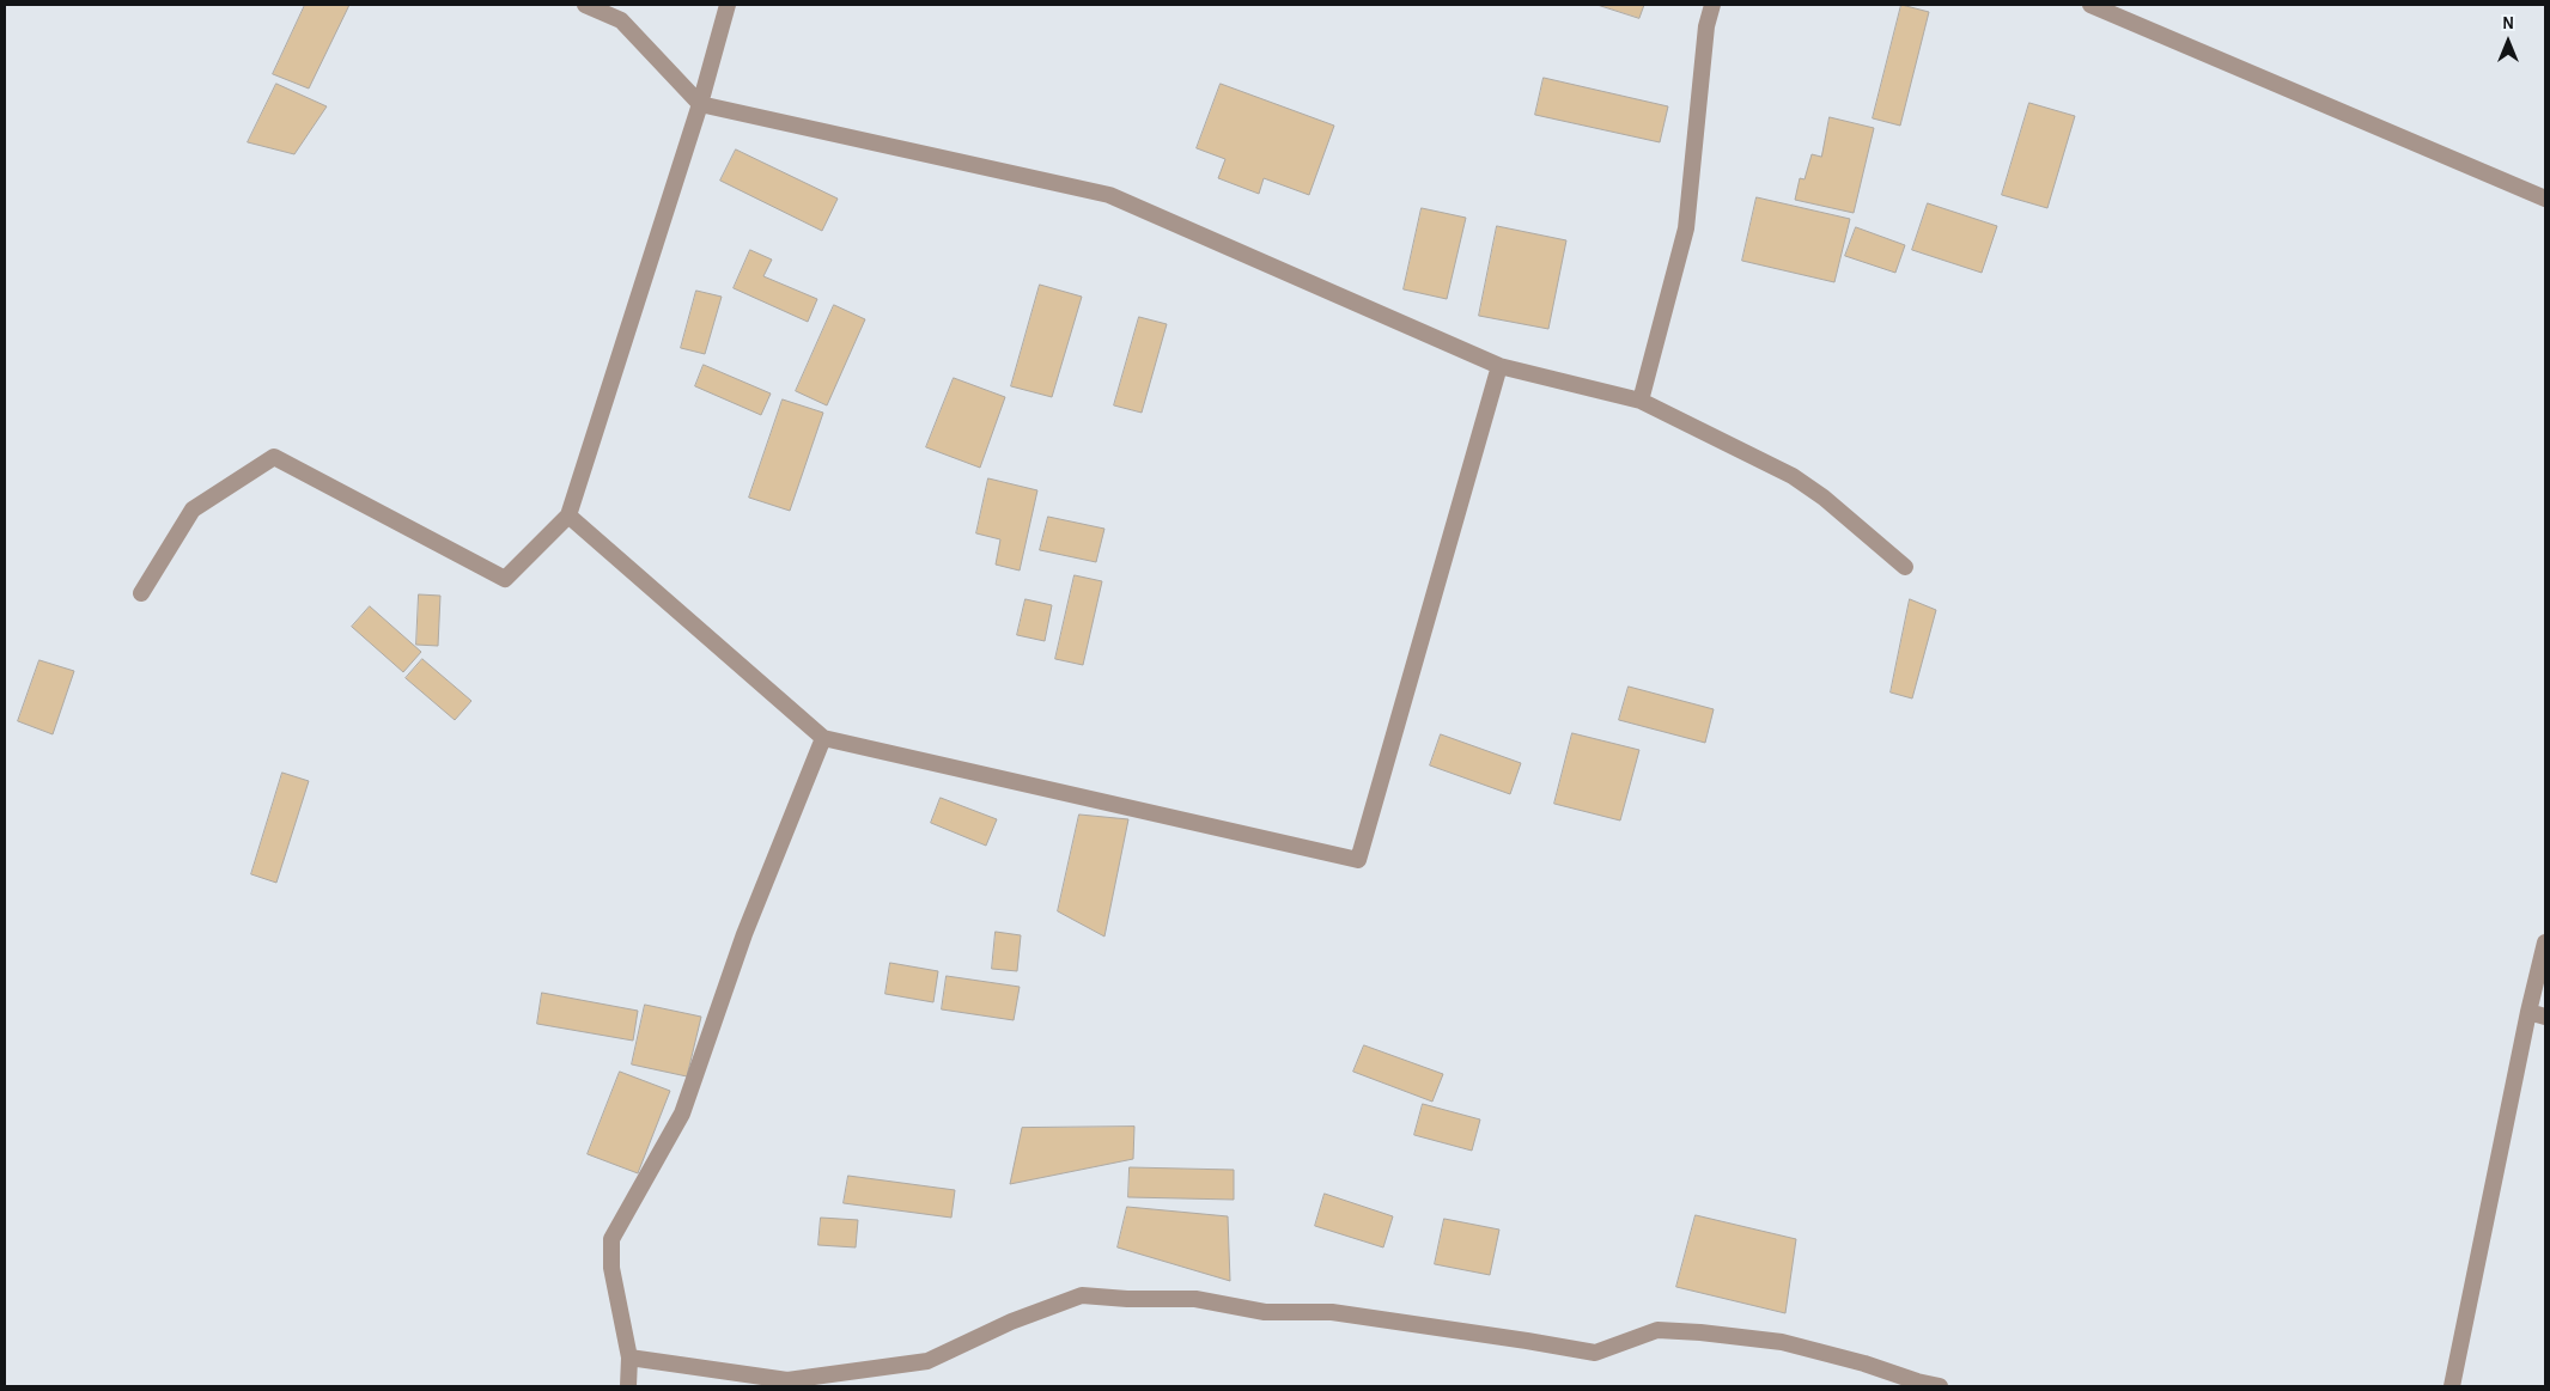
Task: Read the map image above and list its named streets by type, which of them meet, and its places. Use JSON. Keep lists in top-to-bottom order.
{
  "north": "top"
}
